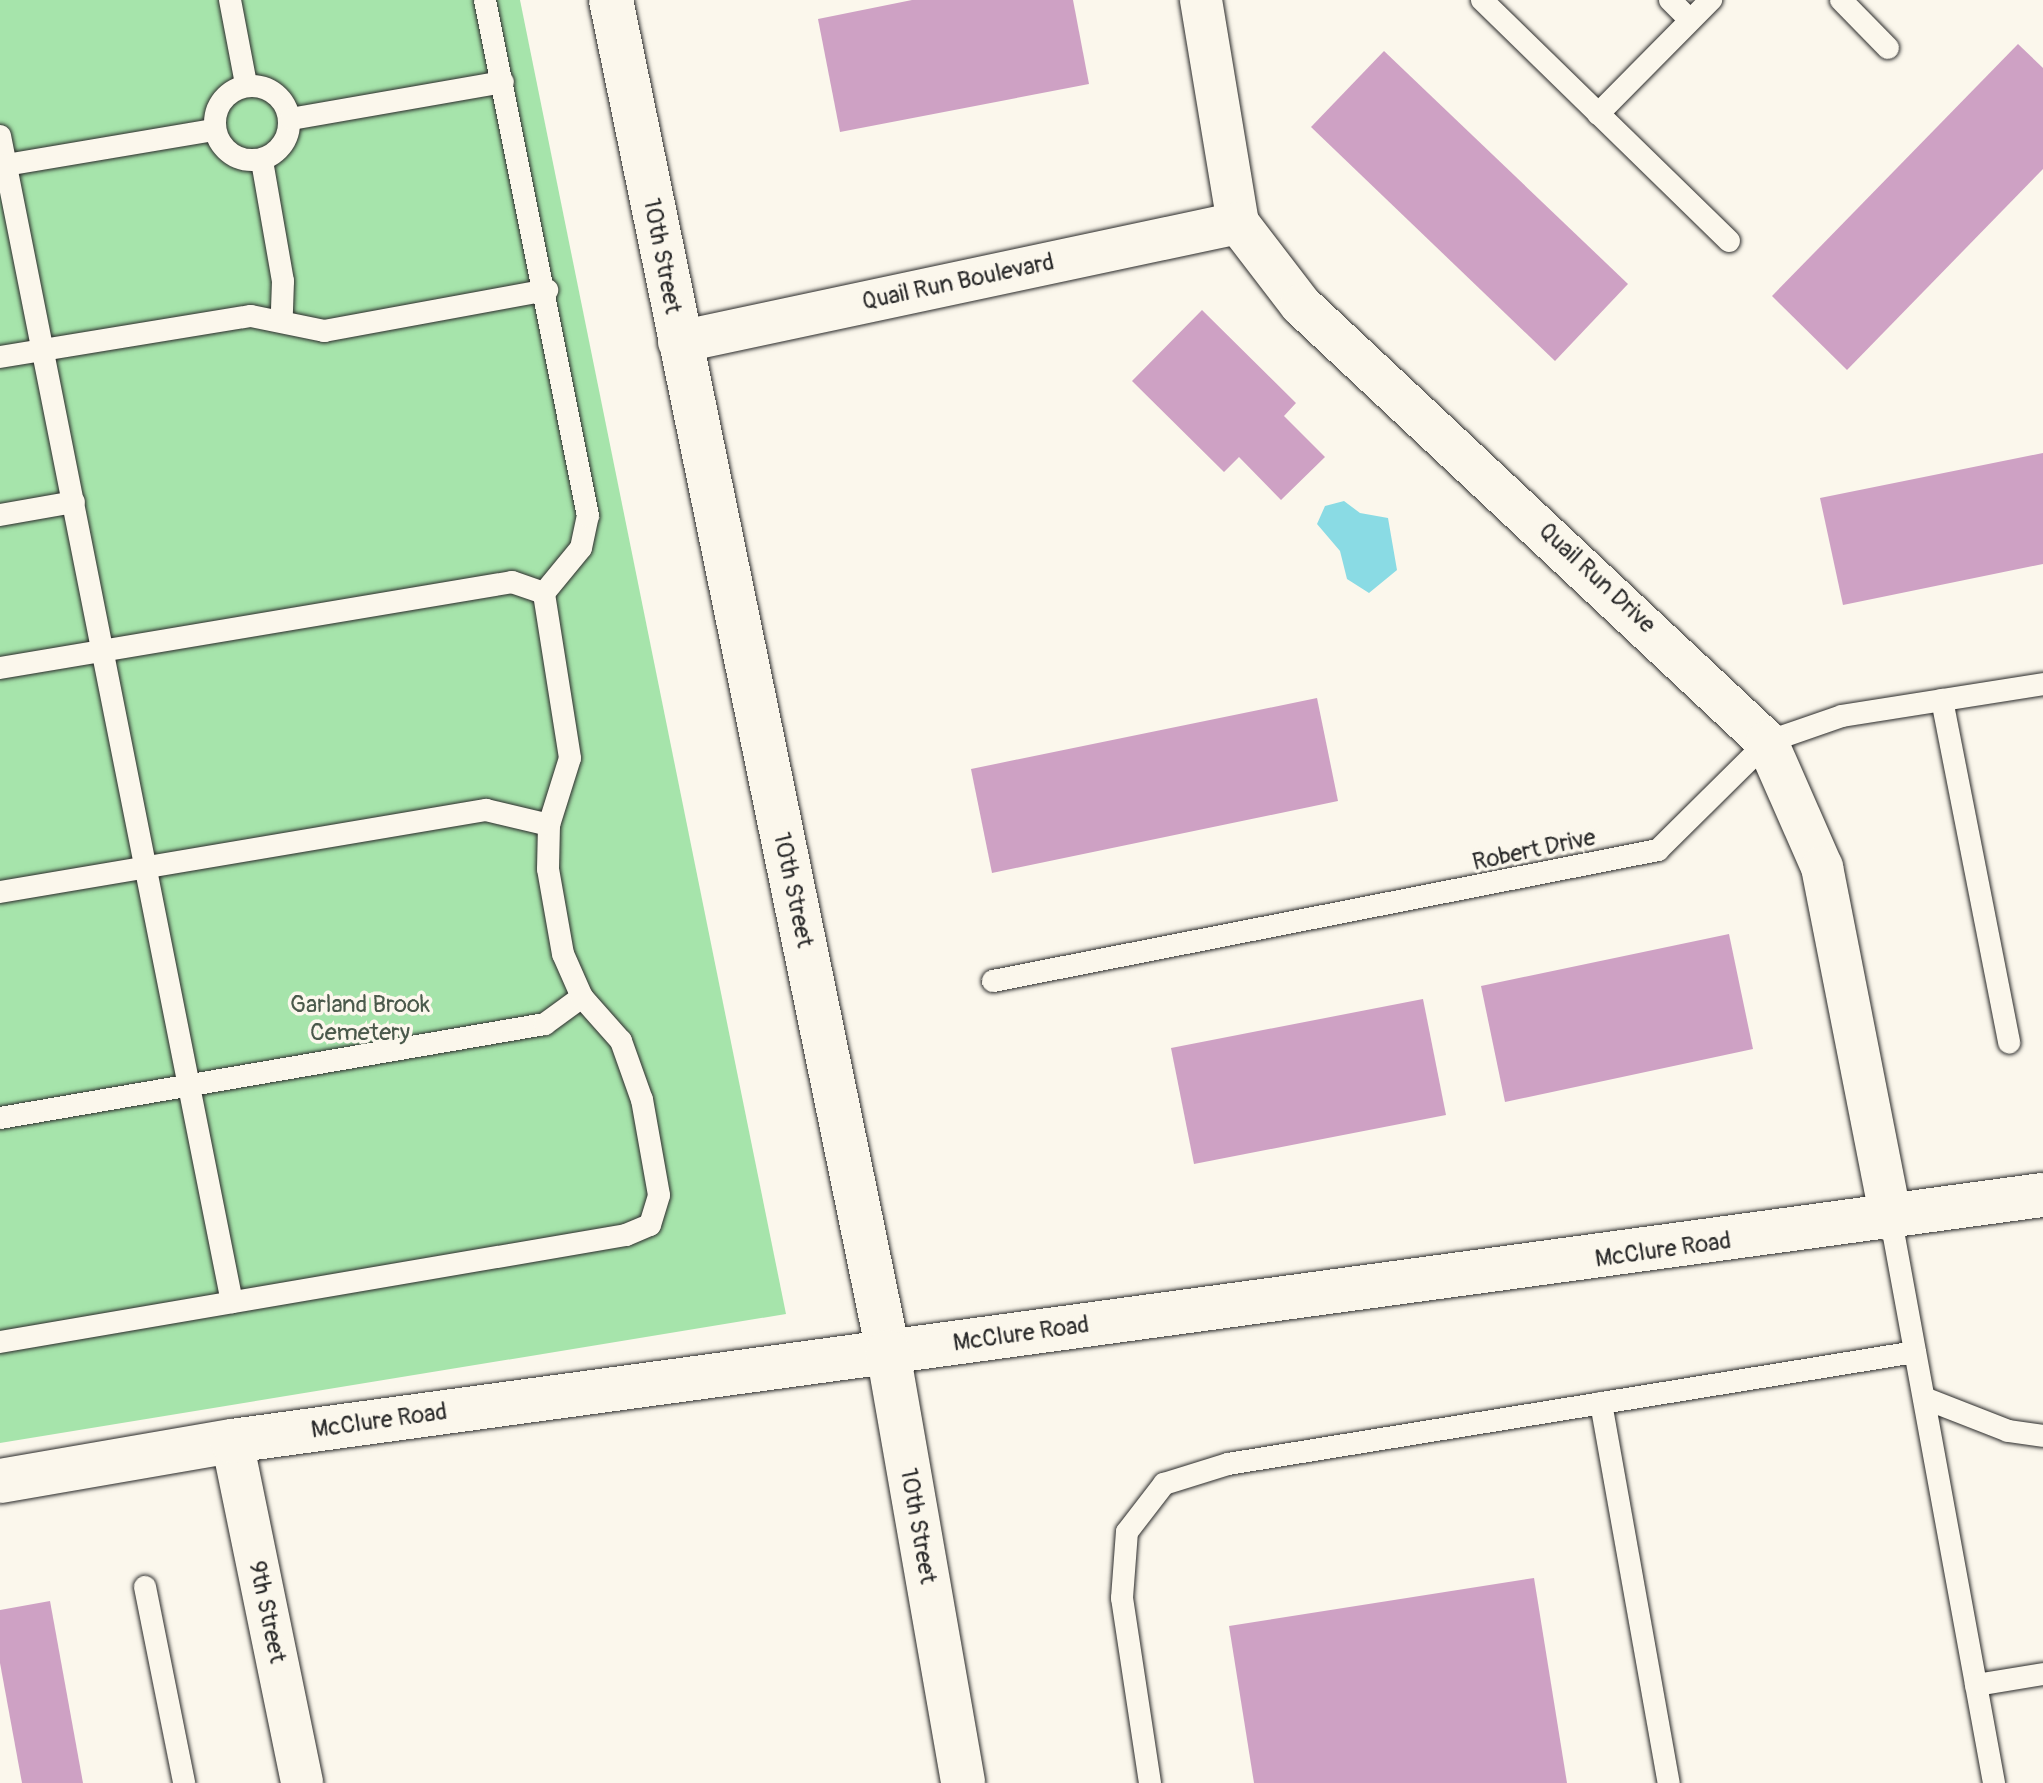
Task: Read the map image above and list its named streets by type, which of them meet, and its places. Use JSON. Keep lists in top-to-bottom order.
{
  "streets": {
    "street": [
      "10th Street",
      "Quail Run Boulevard",
      "Quail Run Drive",
      "McClure Road",
      "9th Street"
    ],
    "lane": ["Robert Drive"]
  },
  "crossings": [
    ["10th Street", "Quail Run Boulevard"],
    ["10th Street", "McClure Road"],
    ["Quail Run Boulevard", "Quail Run Drive"],
    ["Quail Run Drive", "Robert Drive"],
    ["Quail Run Drive", "McClure Road"],
    ["McClure Road", "9th Street"]
  ],
  "parks": ["Garland Brook Cemetery"]
}
